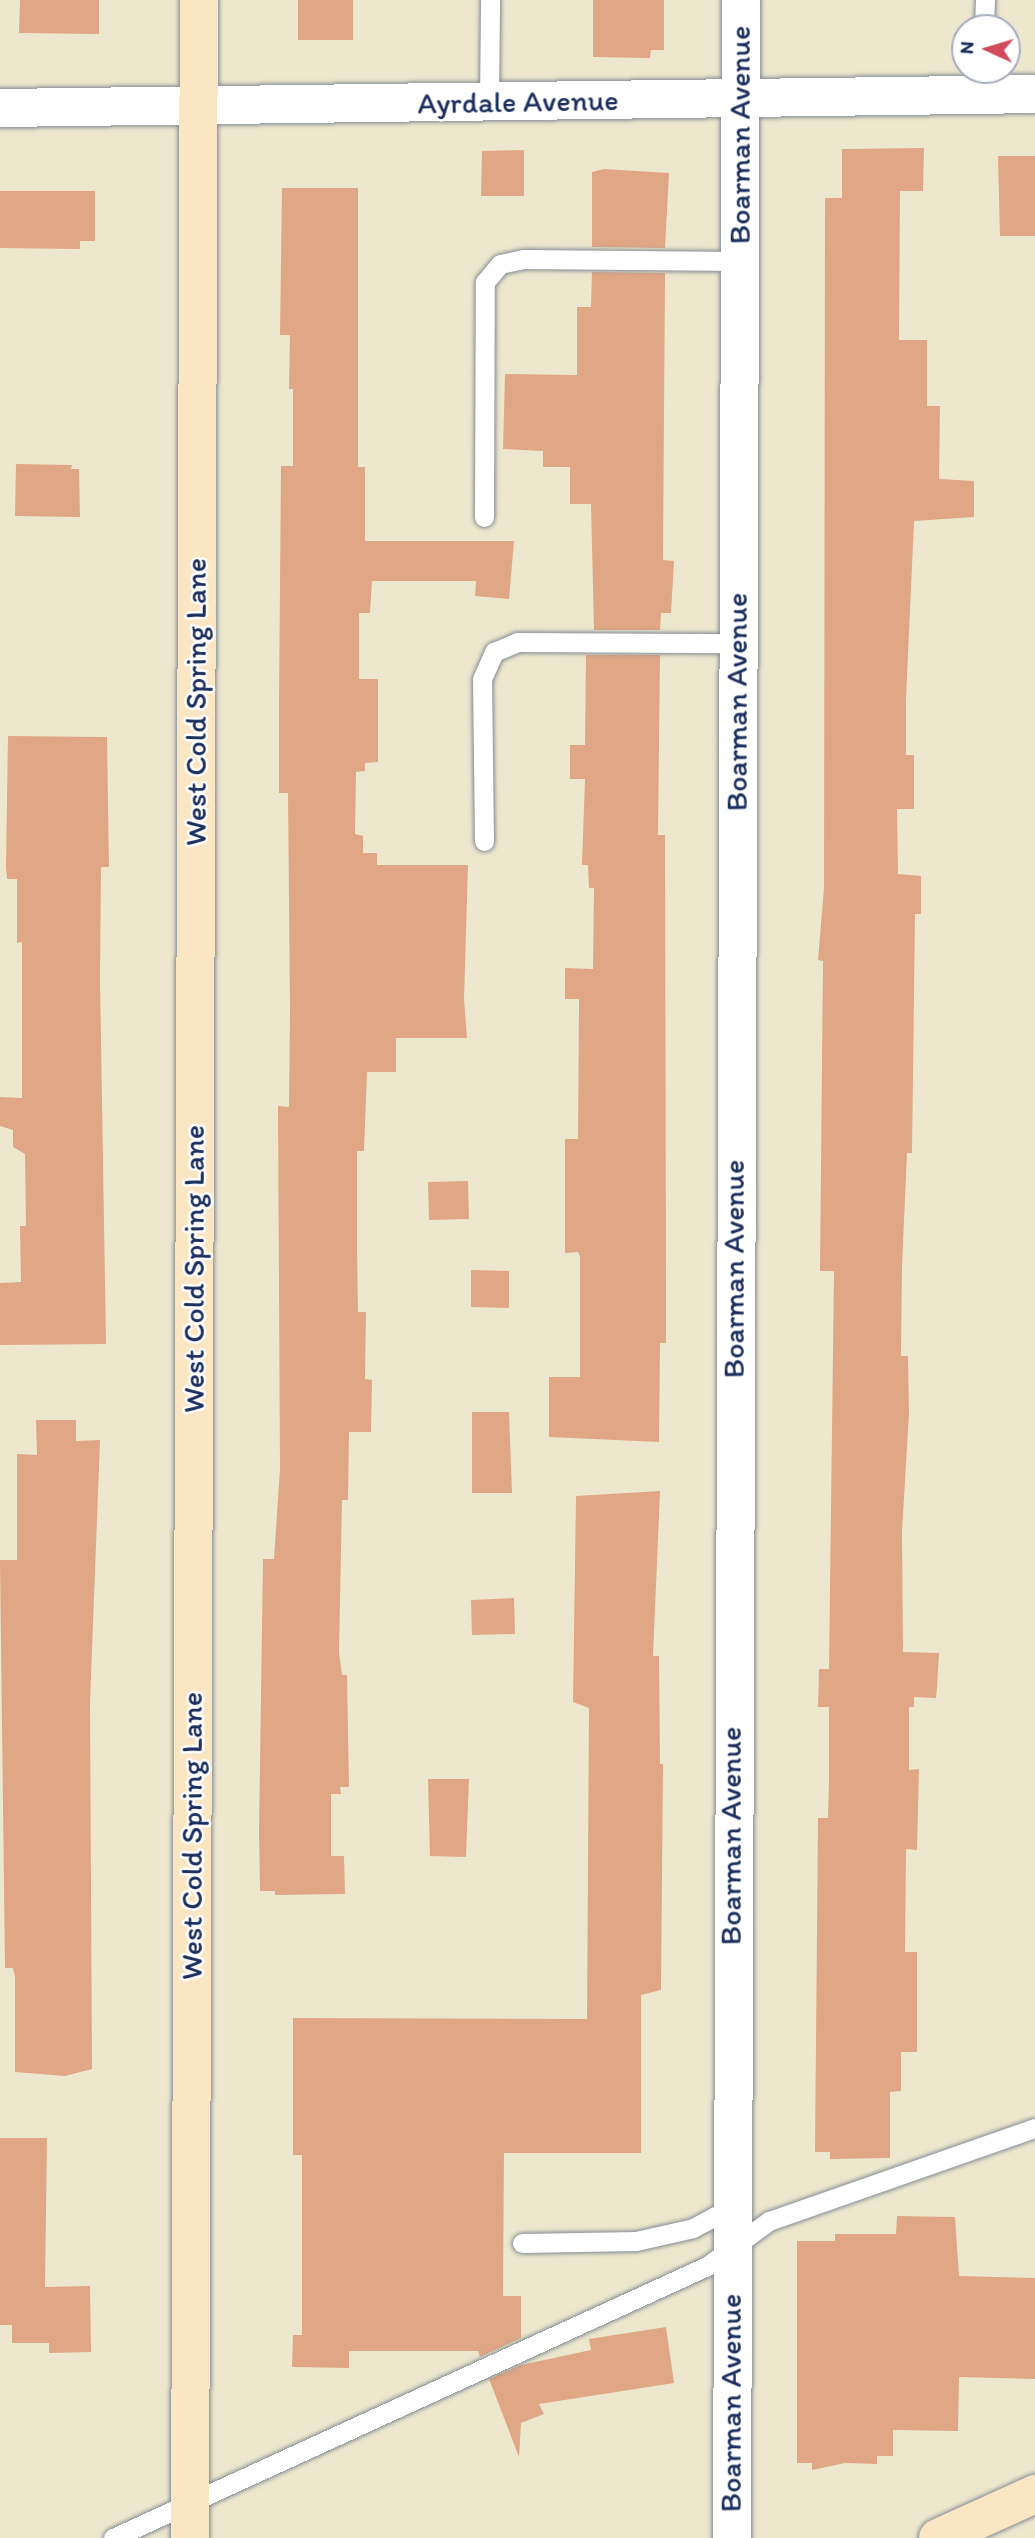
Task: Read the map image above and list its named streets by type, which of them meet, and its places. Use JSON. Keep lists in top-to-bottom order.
{
  "streets": {
    "main road": ["West Cold Spring Lane"],
    "street": ["Ayrdale Avenue", "Boarman Avenue"]
  },
  "crossings": [
    ["Ayrdale Avenue", "Boarman Avenue"],
    ["Ayrdale Avenue", "West Cold Spring Lane"]
  ],
  "north": "left"
}
